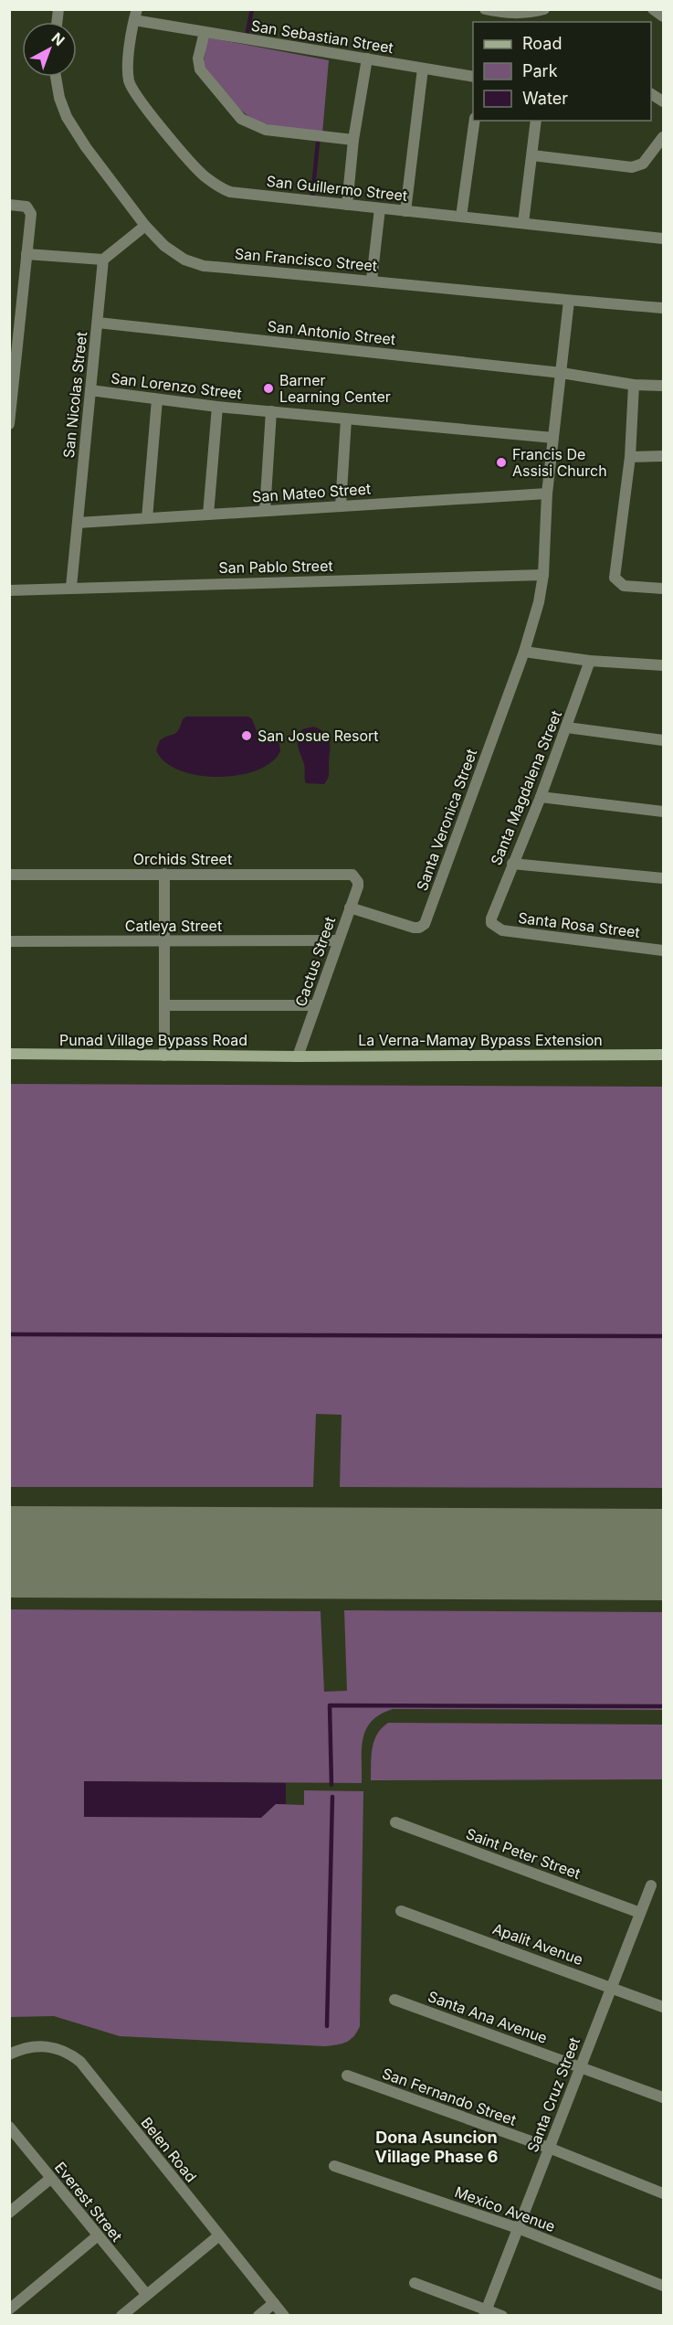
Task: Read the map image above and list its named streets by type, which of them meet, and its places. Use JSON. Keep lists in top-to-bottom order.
{
  "streets": {
    "main road": ["Punad Village Bypass Road", "La Verna-Mamay Bypass Extension"],
    "street": [
      "San Sebastian Street",
      "San Guillermo Street",
      "San Francisco Street",
      "San Antonio Street",
      "San Lorenzo Street",
      "San Nicolas Street",
      "San Mateo Street",
      "San Pablo Street",
      "Santa Magdalena Street",
      "Santa Veronica Street",
      "Orchids Street",
      "Santa Rosa Street",
      "Catleya Street",
      "Cactus Street",
      "Saint Peter Street",
      "Apalit Avenue",
      "Santa Ana Avenue",
      "Santa Cruz Street",
      "San Fernando Street",
      "Belen Road",
      "Everest Street",
      "Mexico Avenue"
    ]
  },
  "crossings": [
    ["San Sebastian Street", "San Guillermo Street"],
    ["San Antonio Street", "San Nicolas Street"],
    ["San Lorenzo Street", "San Nicolas Street"],
    ["San Nicolas Street", "San Mateo Street"],
    ["San Nicolas Street", "San Pablo Street"],
    ["Santa Magdalena Street", "Santa Rosa Street"],
    ["Santa Veronica Street", "Cactus Street"],
    ["Orchids Street", "Cactus Street"],
    ["Catleya Street", "Cactus Street"],
    ["Cactus Street", "Punad Village Bypass Road"],
    ["Cactus Street", "La Verna-Mamay Bypass Extension"],
    ["Punad Village Bypass Road", "La Verna-Mamay Bypass Extension"],
    ["Saint Peter Street", "Santa Cruz Street"],
    ["Apalit Avenue", "Santa Cruz Street"],
    ["Santa Ana Avenue", "Santa Cruz Street"],
    ["Santa Cruz Street", "San Fernando Street"],
    ["Santa Cruz Street", "Mexico Avenue"]
  ],
  "districts": ["Dona Asuncion Village Phase 6"],
  "places": ["Barner Learning Center", "Francis De Assisi Church", "San Josue Resort"],
  "legend": ["Road", "Park", "Water"],
  "north": "top right"
}
